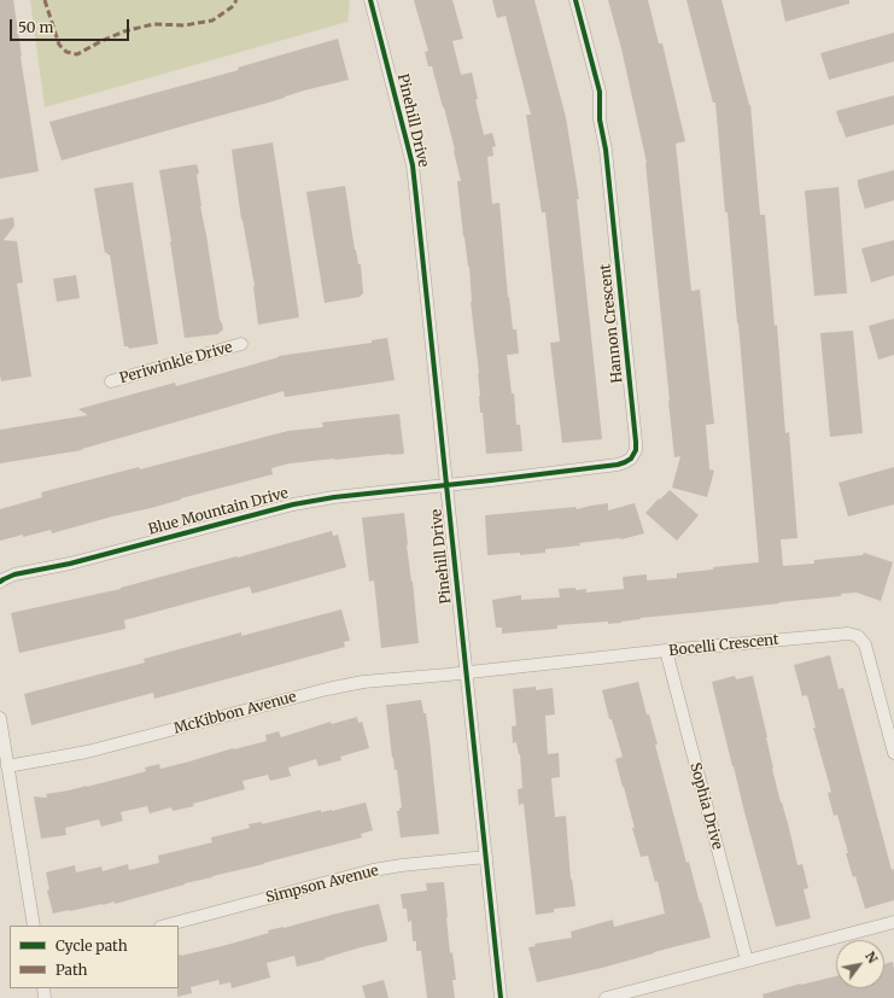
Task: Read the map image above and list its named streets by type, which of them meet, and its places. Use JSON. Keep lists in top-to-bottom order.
{
  "streets": {
    "street": [
      "Pinehill Drive",
      "Hannon Crescent",
      "Periwinkle Drive",
      "Blue Mountain Drive",
      "Bocelli Crescent",
      "McKibbon Avenue",
      "Sophia Drive",
      "Simpson Avenue"
    ]
  },
  "crossings": [
    ["Pinehill Drive", "Hannon Crescent"],
    ["Pinehill Drive", "Blue Mountain Drive"],
    ["Pinehill Drive", "Bocelli Crescent"],
    ["Pinehill Drive", "McKibbon Avenue"],
    ["Pinehill Drive", "Simpson Avenue"],
    ["Hannon Crescent", "Blue Mountain Drive"],
    ["Bocelli Crescent", "McKibbon Avenue"],
    ["Bocelli Crescent", "Sophia Drive"]
  ],
  "legend": ["Cycle path", "Path"],
  "scale_bar": "50 m",
  "north": "top right"
}
